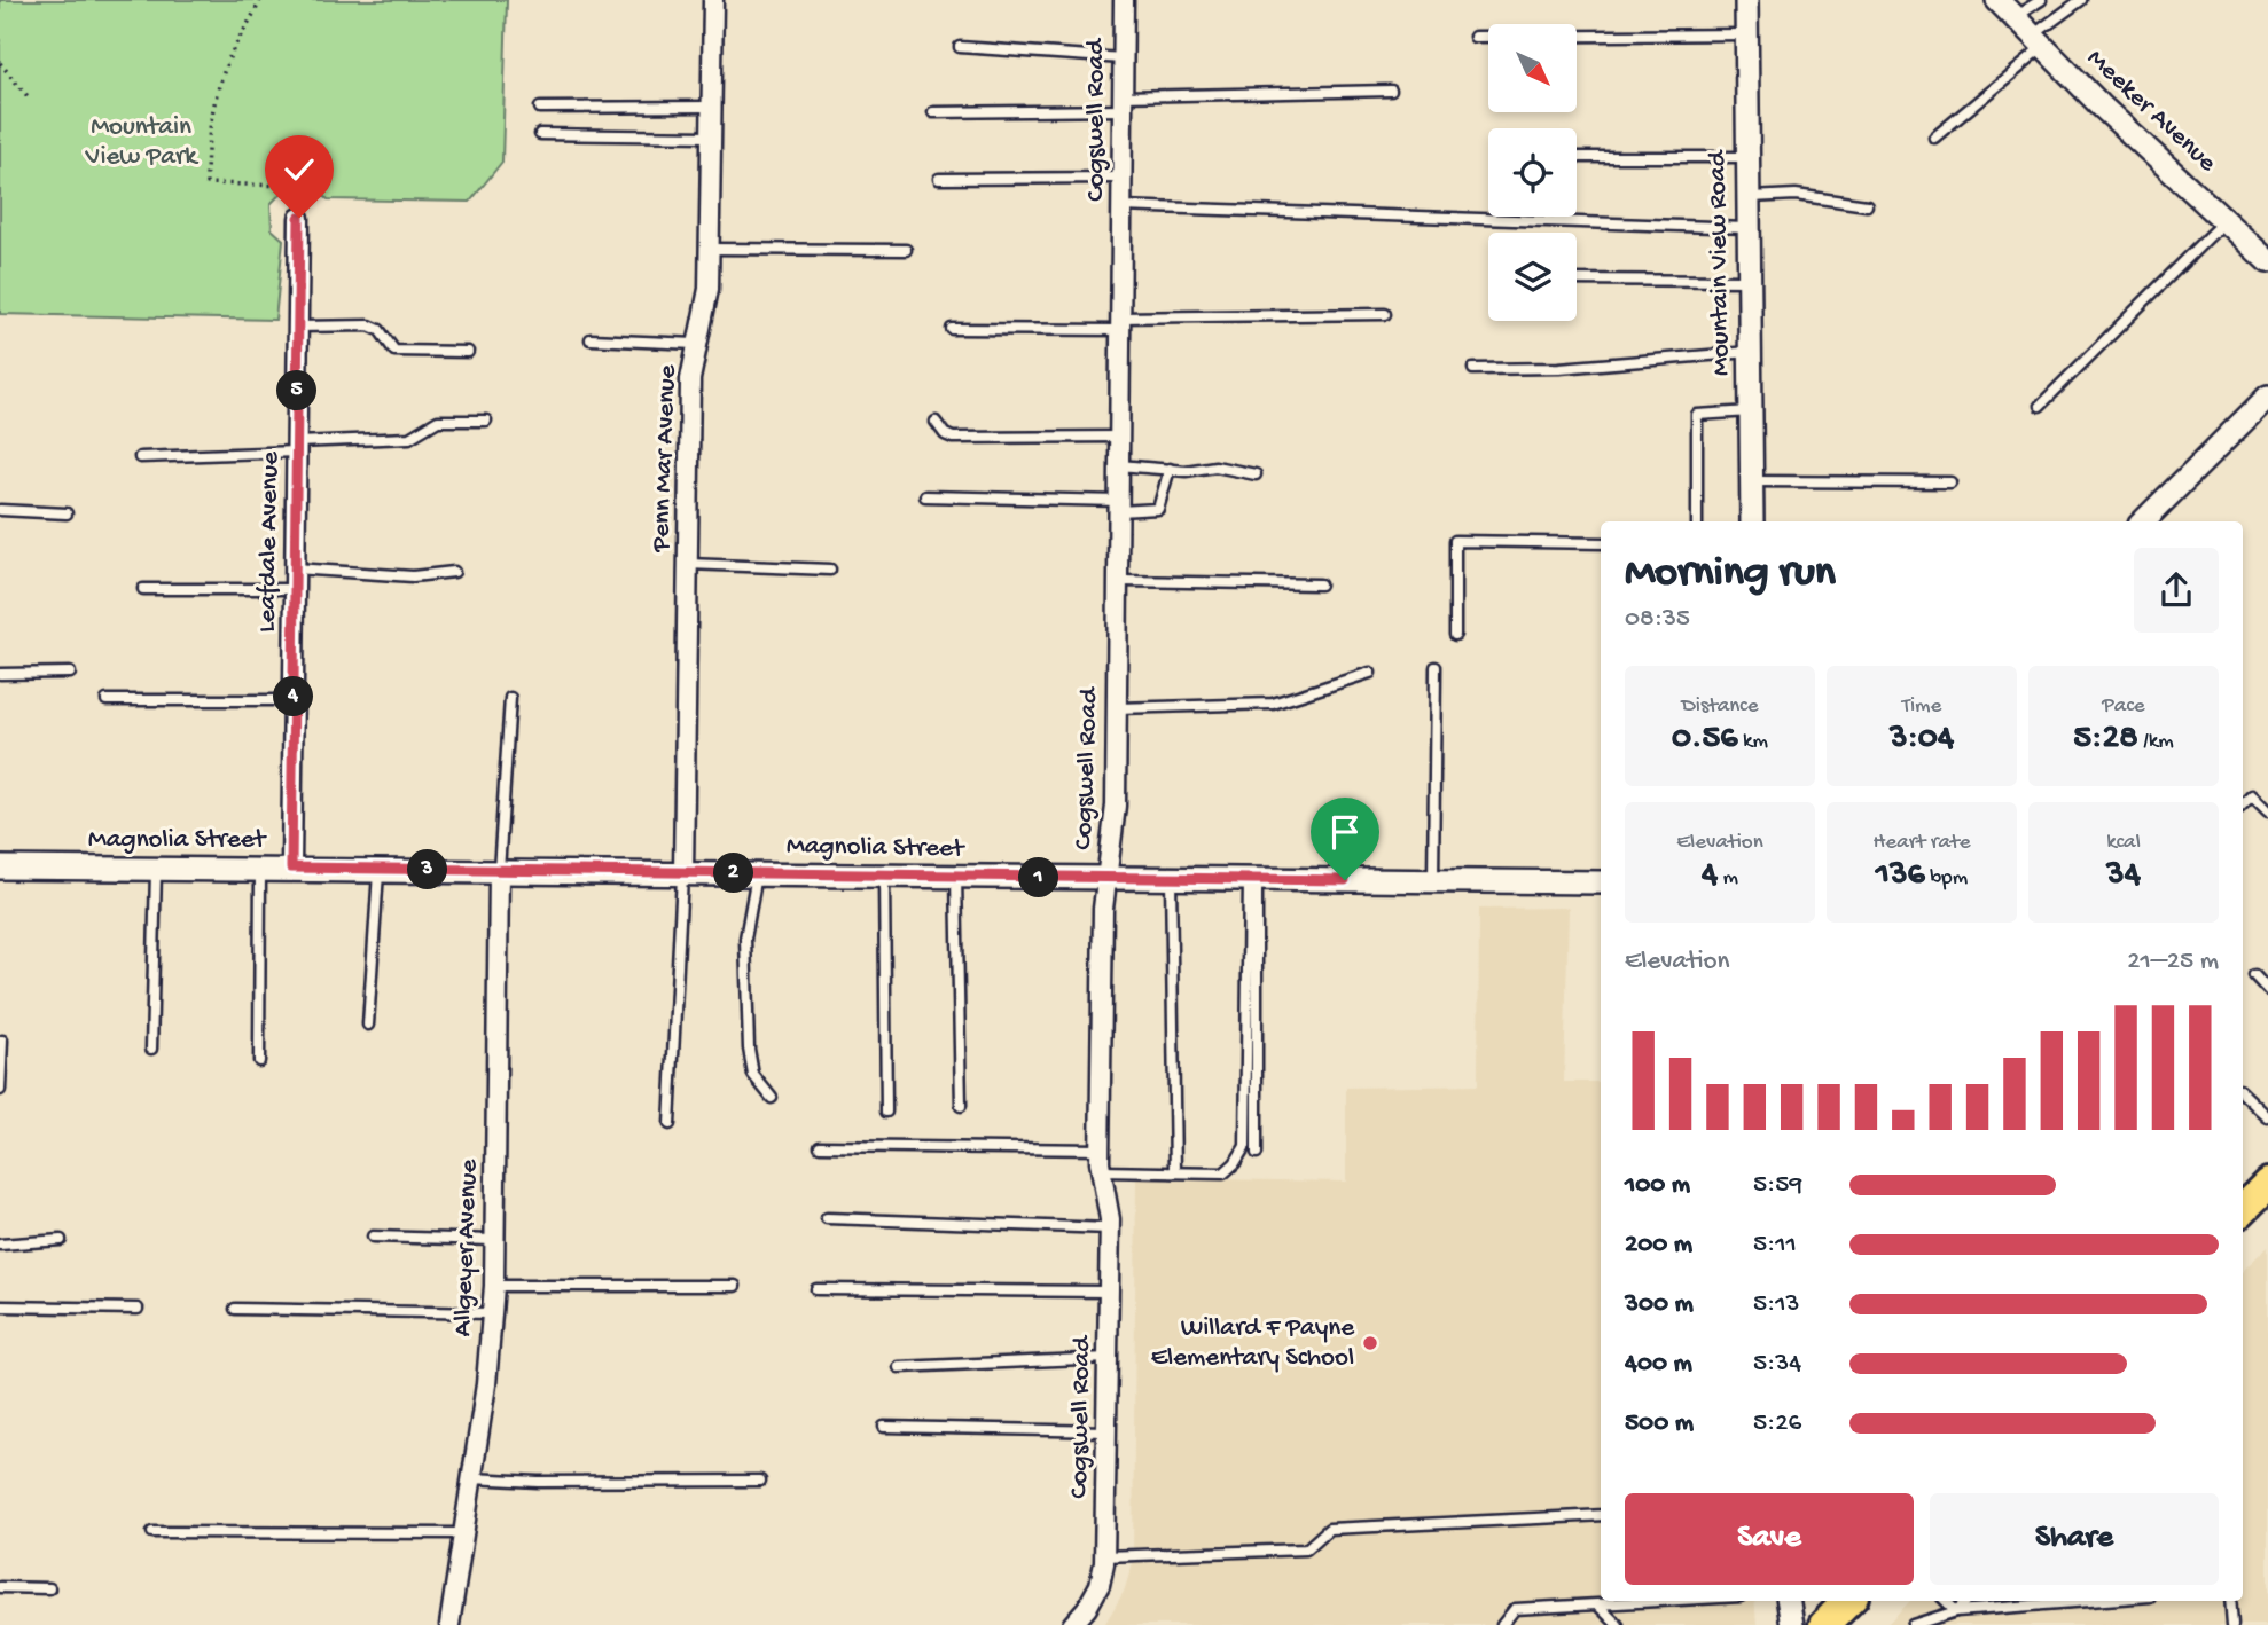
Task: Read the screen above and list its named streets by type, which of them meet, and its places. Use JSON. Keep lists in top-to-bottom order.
{
  "streets": {
    "street": [
      "Meeker Avenue",
      "Cogswell Road",
      "Mountain View Road",
      "Penn Mar Avenue",
      "Leafdale Avenue",
      "Magnolia Street",
      "Allgeyer Avenue"
    ]
  },
  "crossings": [
    ["Cogswell Road", "Magnolia Street"],
    ["Penn Mar Avenue", "Magnolia Street"],
    ["Leafdale Avenue", "Magnolia Street"],
    ["Magnolia Street", "Allgeyer Avenue"]
  ],
  "parks": ["Mountain View Park"],
  "places": ["Willard F Payne Elementary School"],
  "north": "bottom right",
  "page": {
    "pins": [
      "5",
      "4",
      "3",
      "2",
      "1"
    ],
    "heading": ["Morning run", "08:35"],
    "stats": [
      ["Distance", "0.56 km"],
      ["Time", "3:04"],
      ["Pace", "5:28 /km"],
      ["Elevation", "4 m"],
      ["Heart rate", "136 bpm"],
      ["kcal", "34"]
    ],
    "chart": ["Elevation", "21–25 m"],
    "list": [
      {
        "name": "100 m",
        "note": "5:59"
      },
      {
        "name": "200 m",
        "note": "5:11"
      },
      {
        "name": "300 m",
        "note": "5:13"
      },
      {
        "name": "400 m",
        "note": "5:34"
      },
      {
        "name": "500 m",
        "note": "5:26"
      }
    ],
    "buttons": ["Save", "Share"]
  }
}
